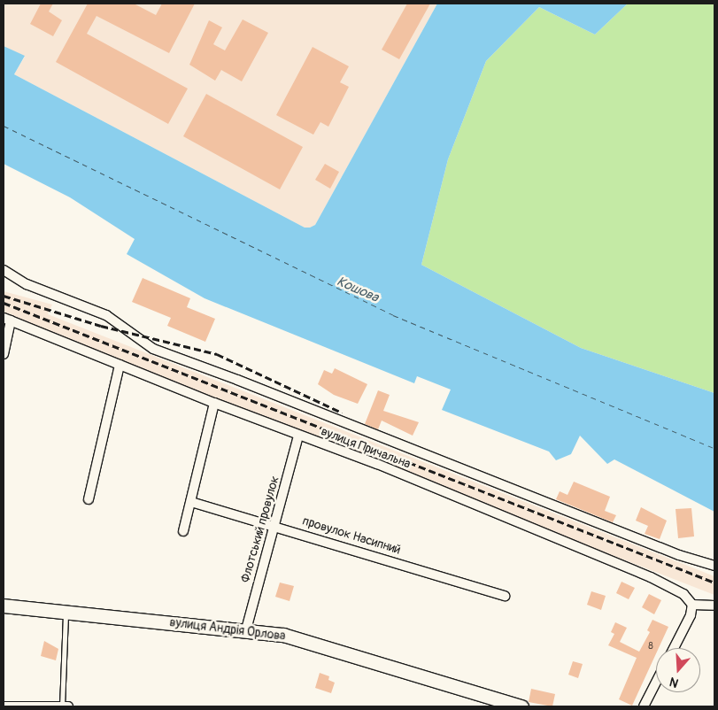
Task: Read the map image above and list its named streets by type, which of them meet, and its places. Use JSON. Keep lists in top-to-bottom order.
{
  "streets": {
    "street": [
      "вулиця Причальна",
      "Флотський провулок",
      "провулок Насипний",
      "вулиця Андрія Орлова"
    ]
  },
  "crossings": [
    ["вулиця Причальна", "Флотський провулок"],
    ["Флотський провулок", "провулок Насипний"],
    ["Флотський провулок", "вулиця Андрія Орлова"]
  ],
  "water": ["Кошова"],
  "house_numbers": ["8"],
  "north": "bottom"
}
